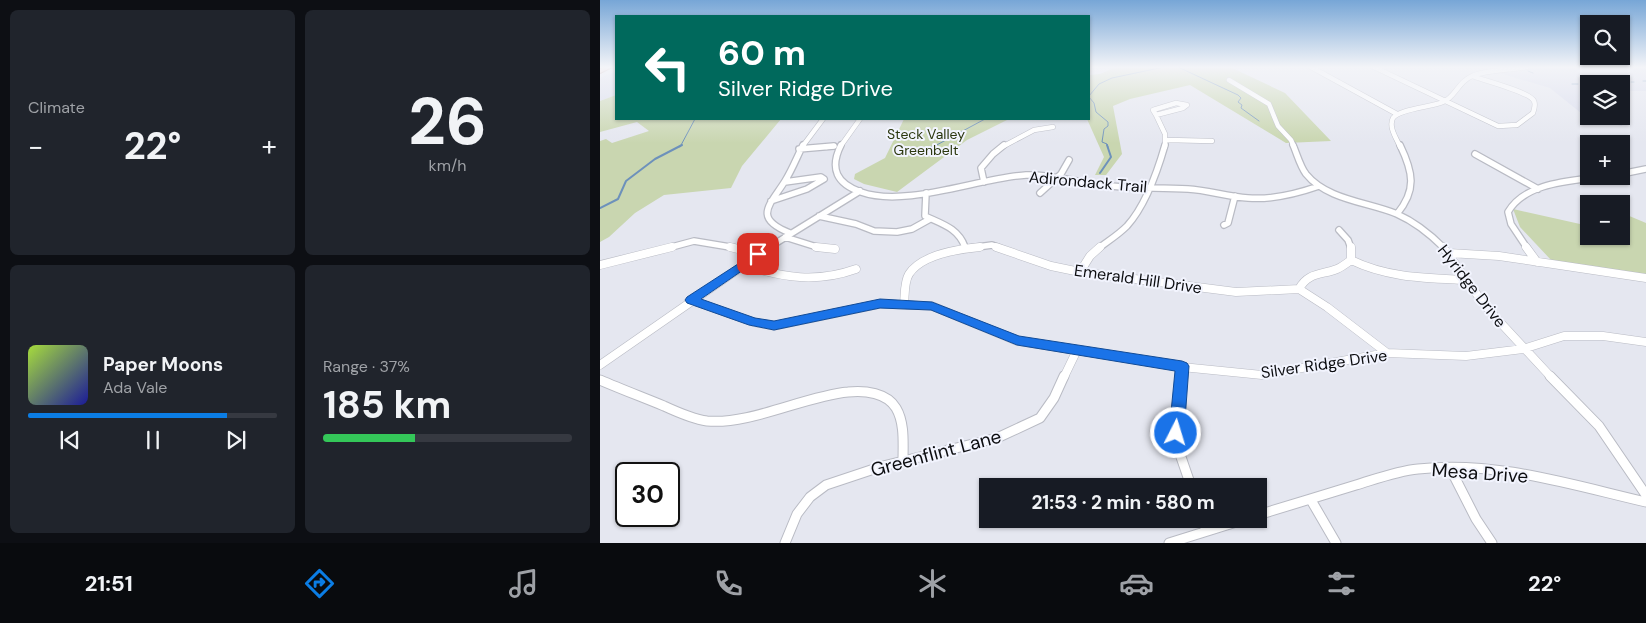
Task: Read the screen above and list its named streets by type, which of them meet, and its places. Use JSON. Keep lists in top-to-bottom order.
{
  "streets": {
    "street": [
      "Adirondack Trail",
      "Emerald Hill Drive",
      "Hyridge Drive",
      "Silver Ridge Drive",
      "Greenflint Lane",
      "Mesa Drive"
    ]
  },
  "crossings": [
    ["Adirondack Trail", "Hyridge Drive"],
    ["Emerald Hill Drive", "Silver Ridge Drive"],
    ["Hyridge Drive", "Silver Ridge Drive"],
    ["Silver Ridge Drive", "Greenflint Lane"]
  ],
  "parks": ["Steck Valley Greenbelt"],
  "page": {
    "tile": [
      "Climate",
      ["26", "km/h"],
      ["Range · 37%", "185 km"]
    ],
    "map_buttons": ["+", "−"],
    "turn": ["60 m", "Silver Ridge Drive"],
    "heat": ["−", "22°", "+"],
    "song": ["Paper Moons", "Ada Vale"],
    "limit": "30",
    "trip": "21:53 · 2 min · 580 m",
    "tabs": ["21:51", "22°"]
  }
}
